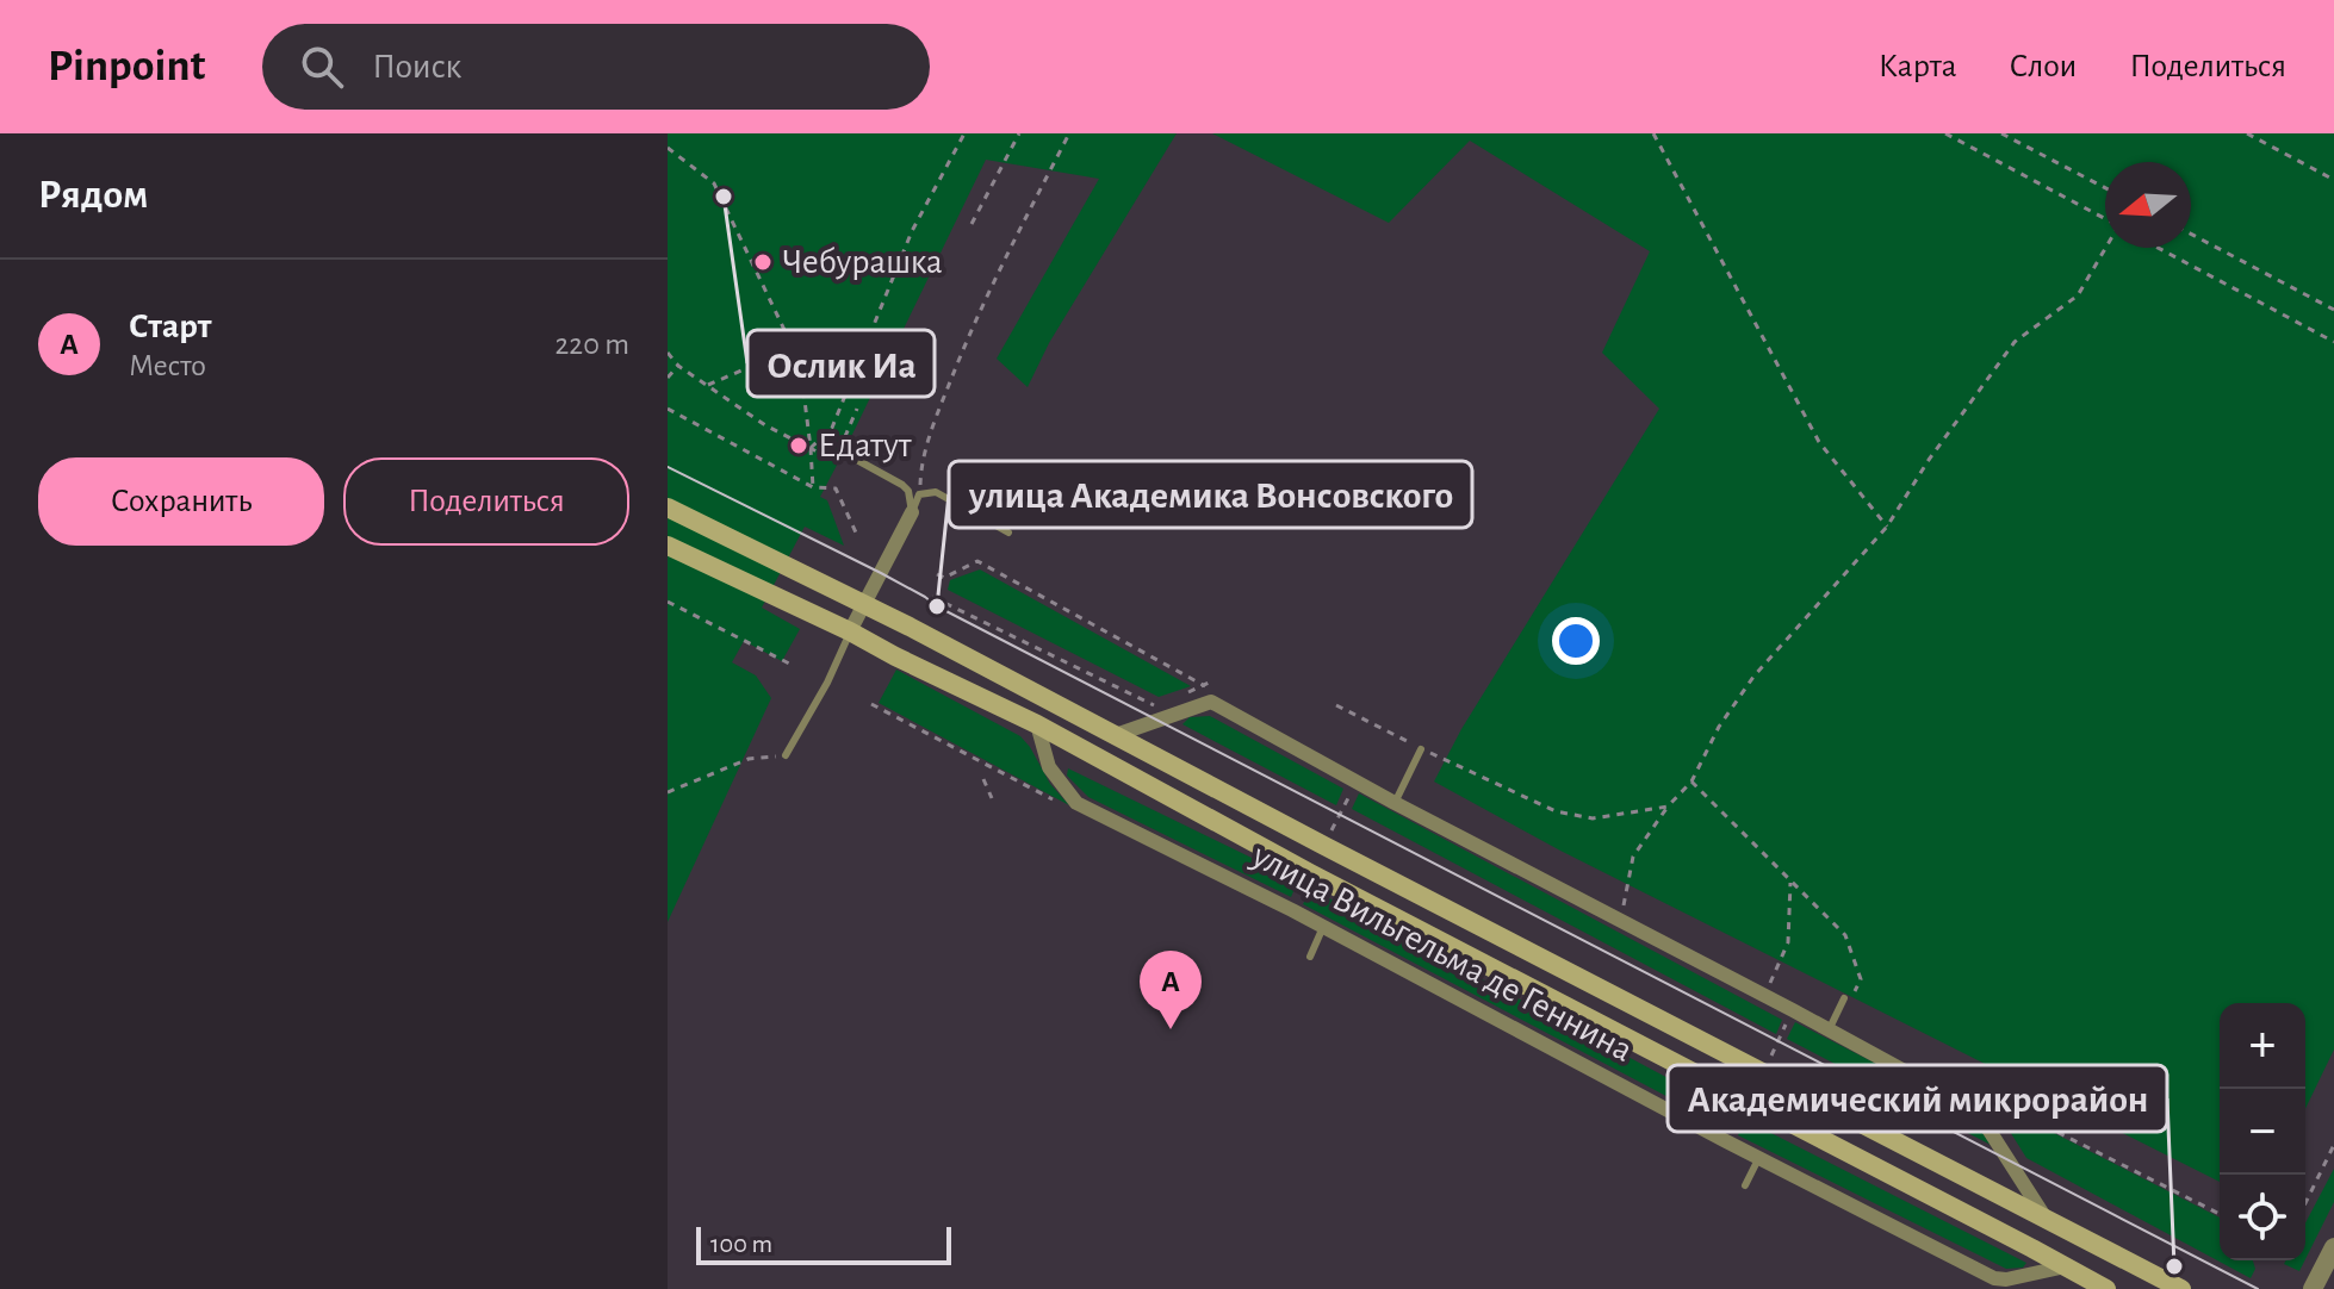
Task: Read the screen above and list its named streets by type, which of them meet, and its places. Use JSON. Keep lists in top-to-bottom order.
{
  "streets": {
    "main road": ["улица Вильгельма де Геннина"]
  },
  "places": [
    "Ослик Иа",
    "Чебурашка",
    "Едатут",
    "улица Академика Вонсовского",
    "Академический микрорайон"
  ],
  "scale_bar": "100 m",
  "north": "left",
  "page": {
    "header": "Pinpoint",
    "search": "Поиск",
    "nav": ["Карта", "Слои", "Поделиться"],
    "heading": "Рядом",
    "list": [
      {
        "mark": "A",
        "name": "Старт",
        "note": "Место",
        "value": "220 m"
      }
    ],
    "buttons": ["Сохранить", "Поделиться"],
    "pins": "A",
    "map_buttons": ["+", "−"],
    "scale": "100 m"
  }
}
